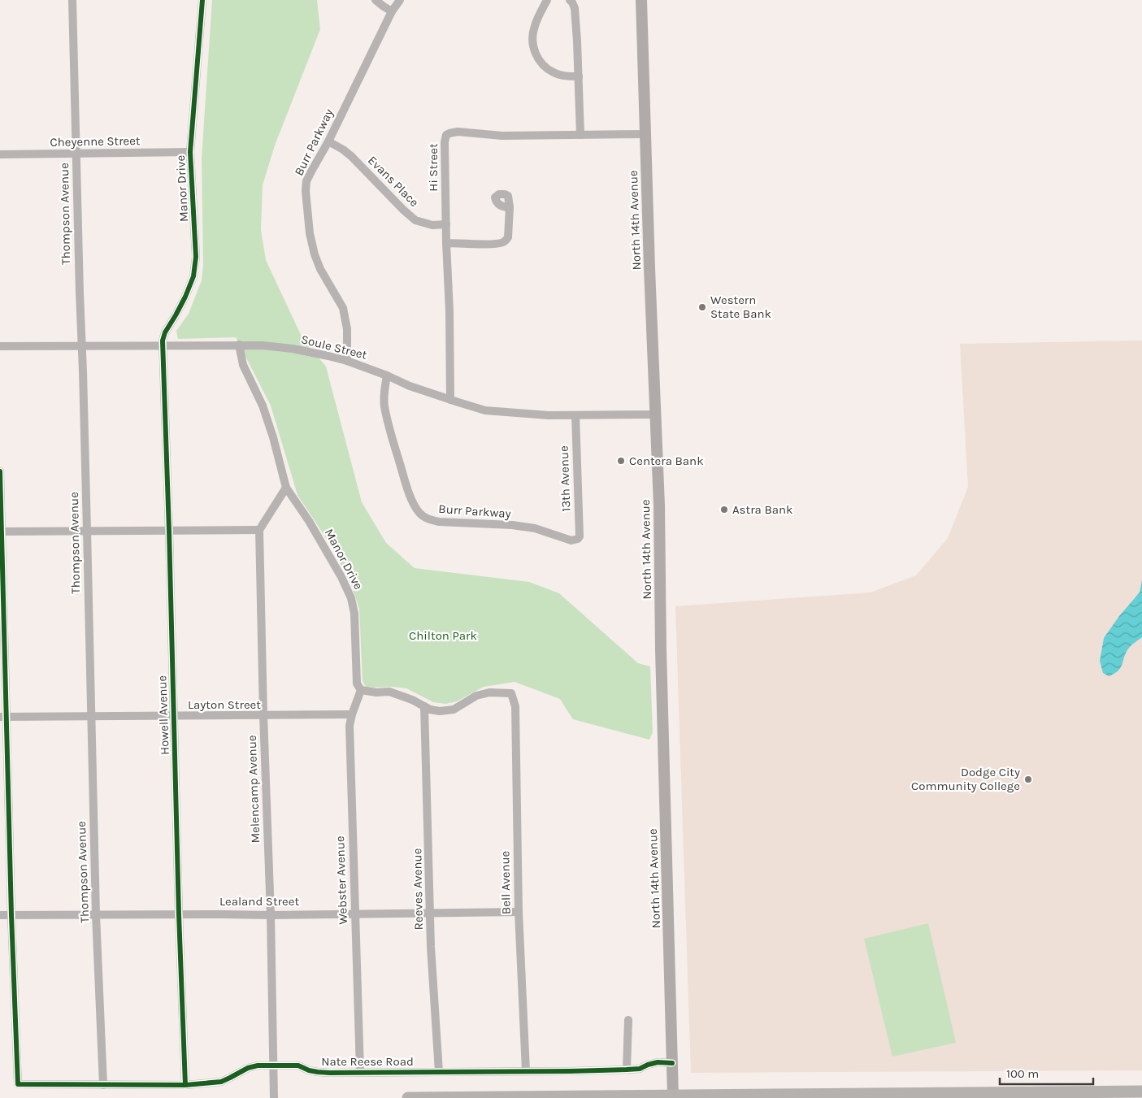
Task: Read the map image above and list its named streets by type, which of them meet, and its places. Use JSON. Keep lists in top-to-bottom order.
{
  "streets": {
    "main road": ["North 14th Avenue"],
    "street": [
      "Cheyenne Street",
      "Burr Parkway",
      "Hi Street",
      "Evans Place",
      "Manor Drive",
      "Thompson Avenue",
      "Soule Street",
      "13th Avenue",
      "Layton Street",
      "Howell Avenue",
      "Melencamp Avenue",
      "Webster Avenue",
      "Bell Avenue",
      "Reeves Avenue",
      "Lealand Street",
      "Nate Reese Road"
    ]
  },
  "crossings": [
    ["Cheyenne Street", "Manor Drive"],
    ["Cheyenne Street", "Thompson Avenue"],
    ["Burr Parkway", "Evans Place"],
    ["Burr Parkway", "Soule Street"],
    ["Burr Parkway", "13th Avenue"],
    ["Hi Street", "Evans Place"],
    ["Hi Street", "North 14th Avenue"],
    ["Hi Street", "Soule Street"],
    ["Manor Drive", "Soule Street"],
    ["Manor Drive", "Howell Avenue"],
    ["Manor Drive", "Webster Avenue"],
    ["Thompson Avenue", "Soule Street"],
    ["Thompson Avenue", "Layton Street"],
    ["Thompson Avenue", "Lealand Street"],
    ["Thompson Avenue", "Nate Reese Road"],
    ["North 14th Avenue", "Soule Street"],
    ["North 14th Avenue", "Nate Reese Road"],
    ["Soule Street", "13th Avenue"],
    ["Soule Street", "Howell Avenue"],
    ["Layton Street", "Howell Avenue"],
    ["Layton Street", "Melencamp Avenue"],
    ["Layton Street", "Webster Avenue"],
    ["Howell Avenue", "Lealand Street"],
    ["Howell Avenue", "Nate Reese Road"],
    ["Melencamp Avenue", "Lealand Street"],
    ["Melencamp Avenue", "Nate Reese Road"],
    ["Webster Avenue", "Lealand Street"],
    ["Webster Avenue", "Nate Reese Road"],
    ["Bell Avenue", "Reeves Avenue"],
    ["Bell Avenue", "Lealand Street"],
    ["Bell Avenue", "Nate Reese Road"],
    ["Reeves Avenue", "Lealand Street"],
    ["Reeves Avenue", "Nate Reese Road"],
    ["Lealand Street", "Nate Reese Road"]
  ],
  "parks": ["Chilton Park"],
  "places": [
    "Western State Bank",
    "Centera Bank",
    "Astra Bank",
    "Dodge City Community College"
  ],
  "scale_bar": "100 m"
}
